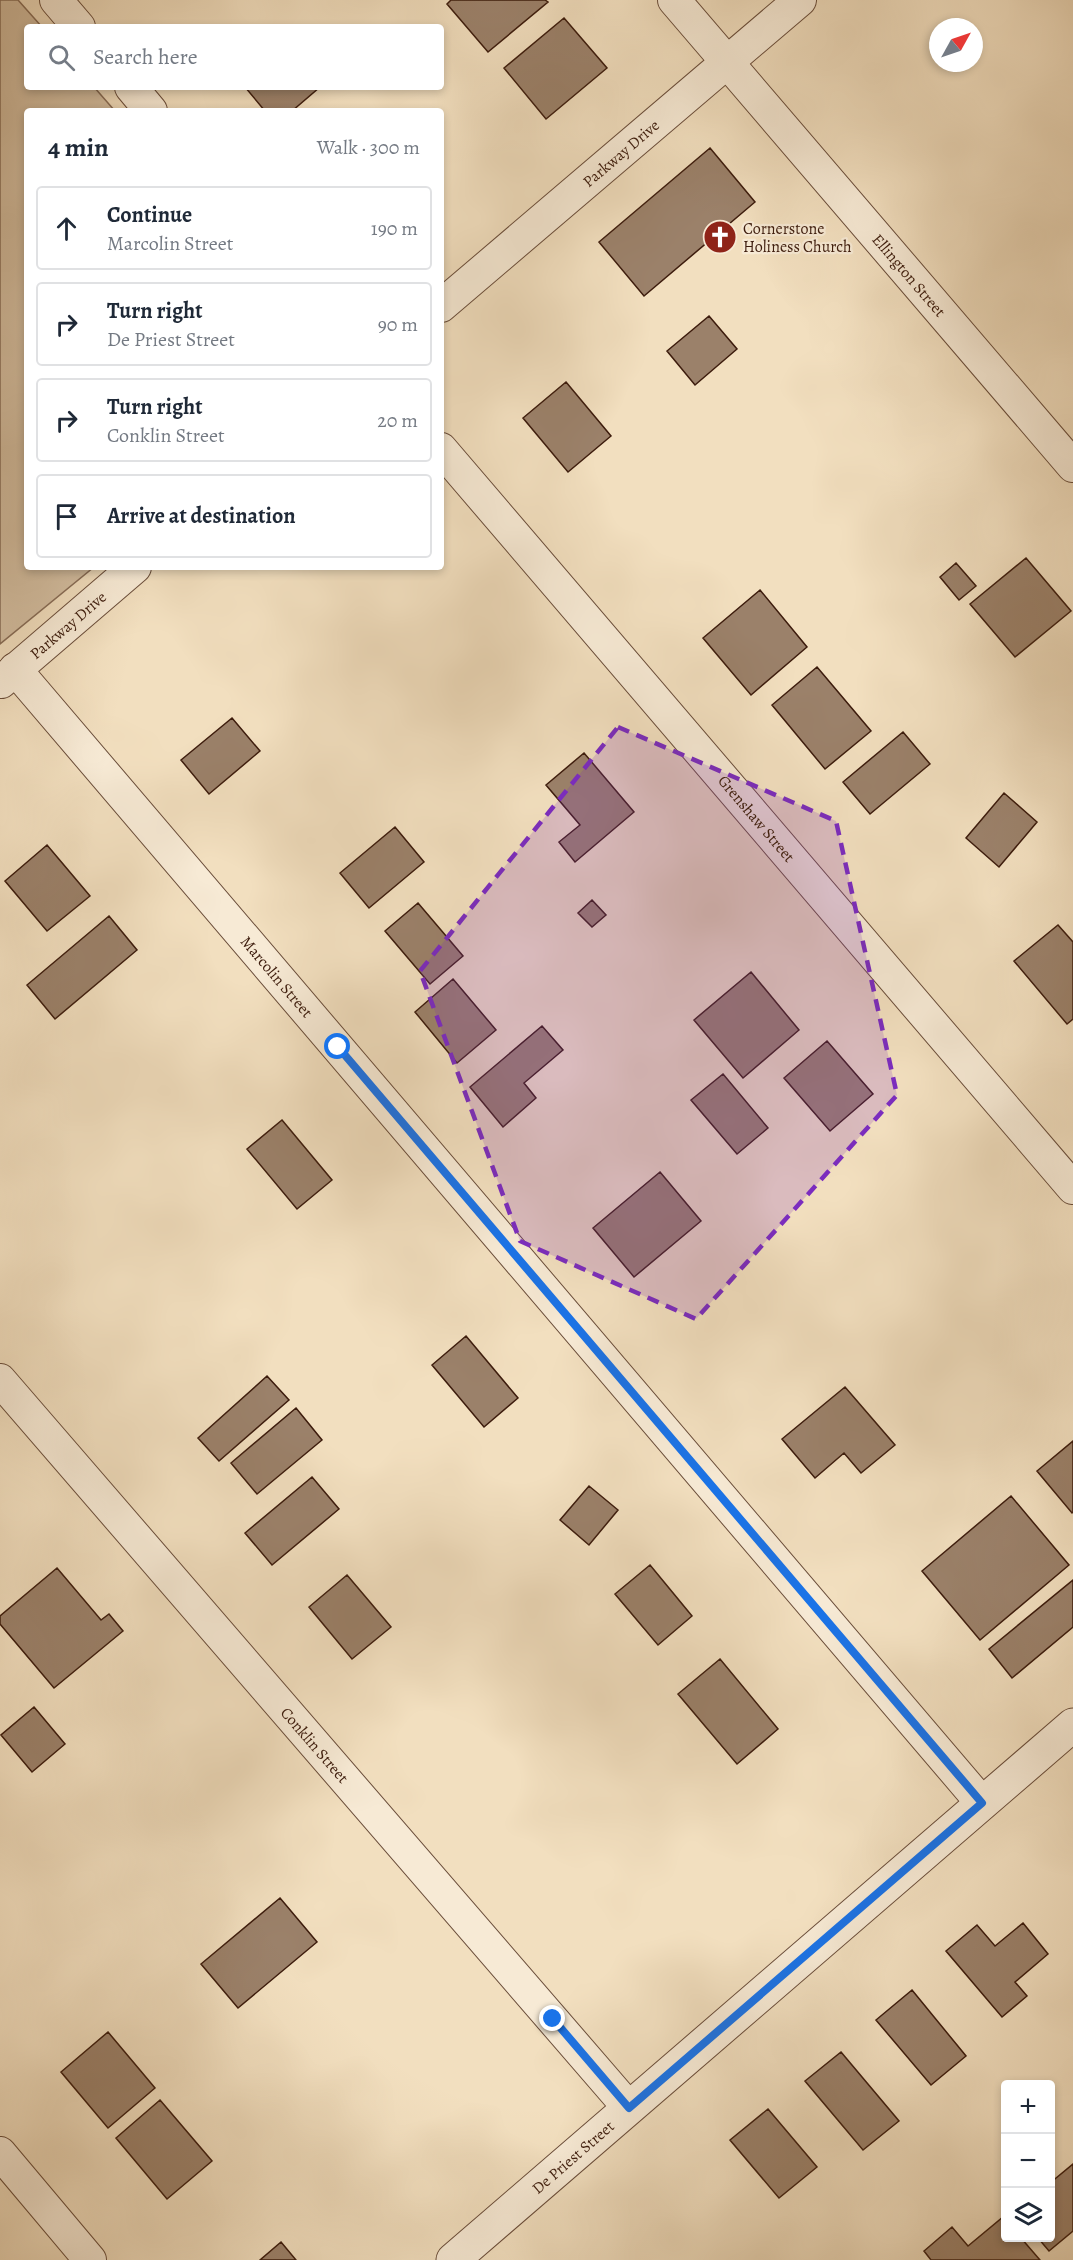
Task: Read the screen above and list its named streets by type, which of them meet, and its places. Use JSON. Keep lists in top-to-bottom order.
{
  "streets": {
    "street": [
      "Parkway Drive",
      "Ellington Street",
      "Grenshaw Street",
      "Marcolin Street",
      "Conklin Street",
      "De Priest Street"
    ]
  },
  "crossings": [
    ["Parkway Drive", "Ellington Street"],
    ["Parkway Drive", "Marcolin Street"],
    ["Marcolin Street", "De Priest Street"],
    ["Conklin Street", "De Priest Street"]
  ],
  "places": {
    "church": ["Cornerstone Holiness Church"]
  },
  "north": "top right",
  "page": {
    "search": "Search here",
    "heading": ["4 min", "Walk · 300 m"],
    "list": [
      ["Continue", "Marcolin Street", "190 m"],
      ["Turn right", "De Priest Street", "90 m"],
      ["Turn right", "Conklin Street", "20 m"],
      "Arrive at destination"
    ],
    "map_buttons": ["+", "−"]
  }
}
